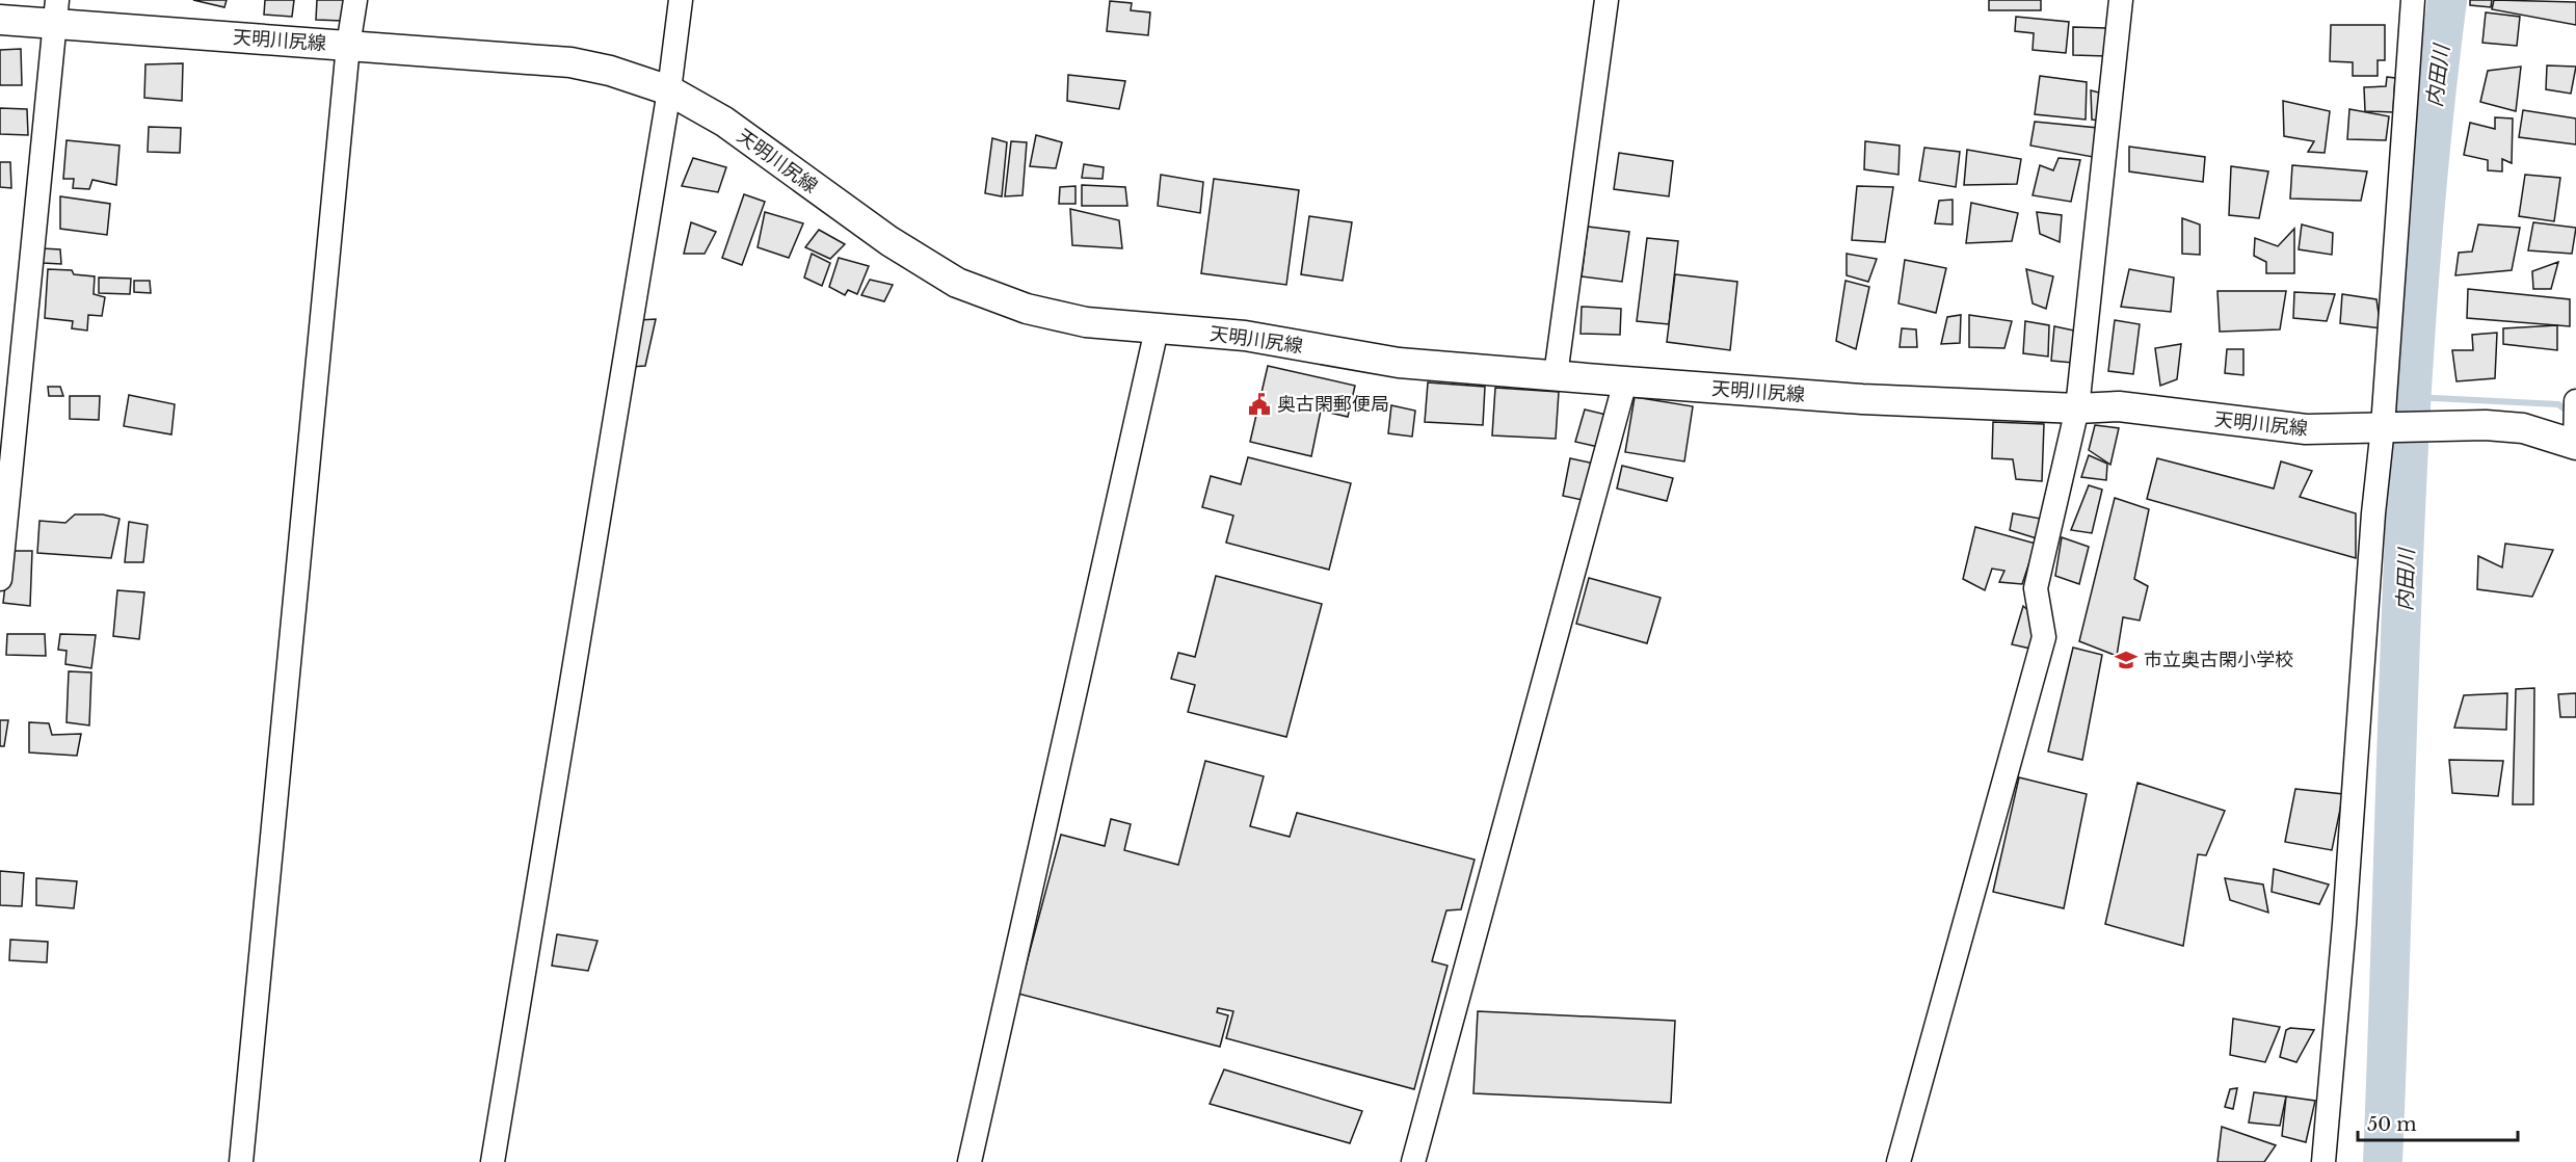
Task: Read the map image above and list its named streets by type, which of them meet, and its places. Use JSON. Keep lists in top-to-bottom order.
{
  "streets": {
    "main road": ["天明川尻線"]
  },
  "water": ["内田川"],
  "places": {
    "public building": ["奥古閑郵便局"],
    "school or university": ["市立奥古閑小学校"]
  },
  "scale_bar": "50 m"
}
